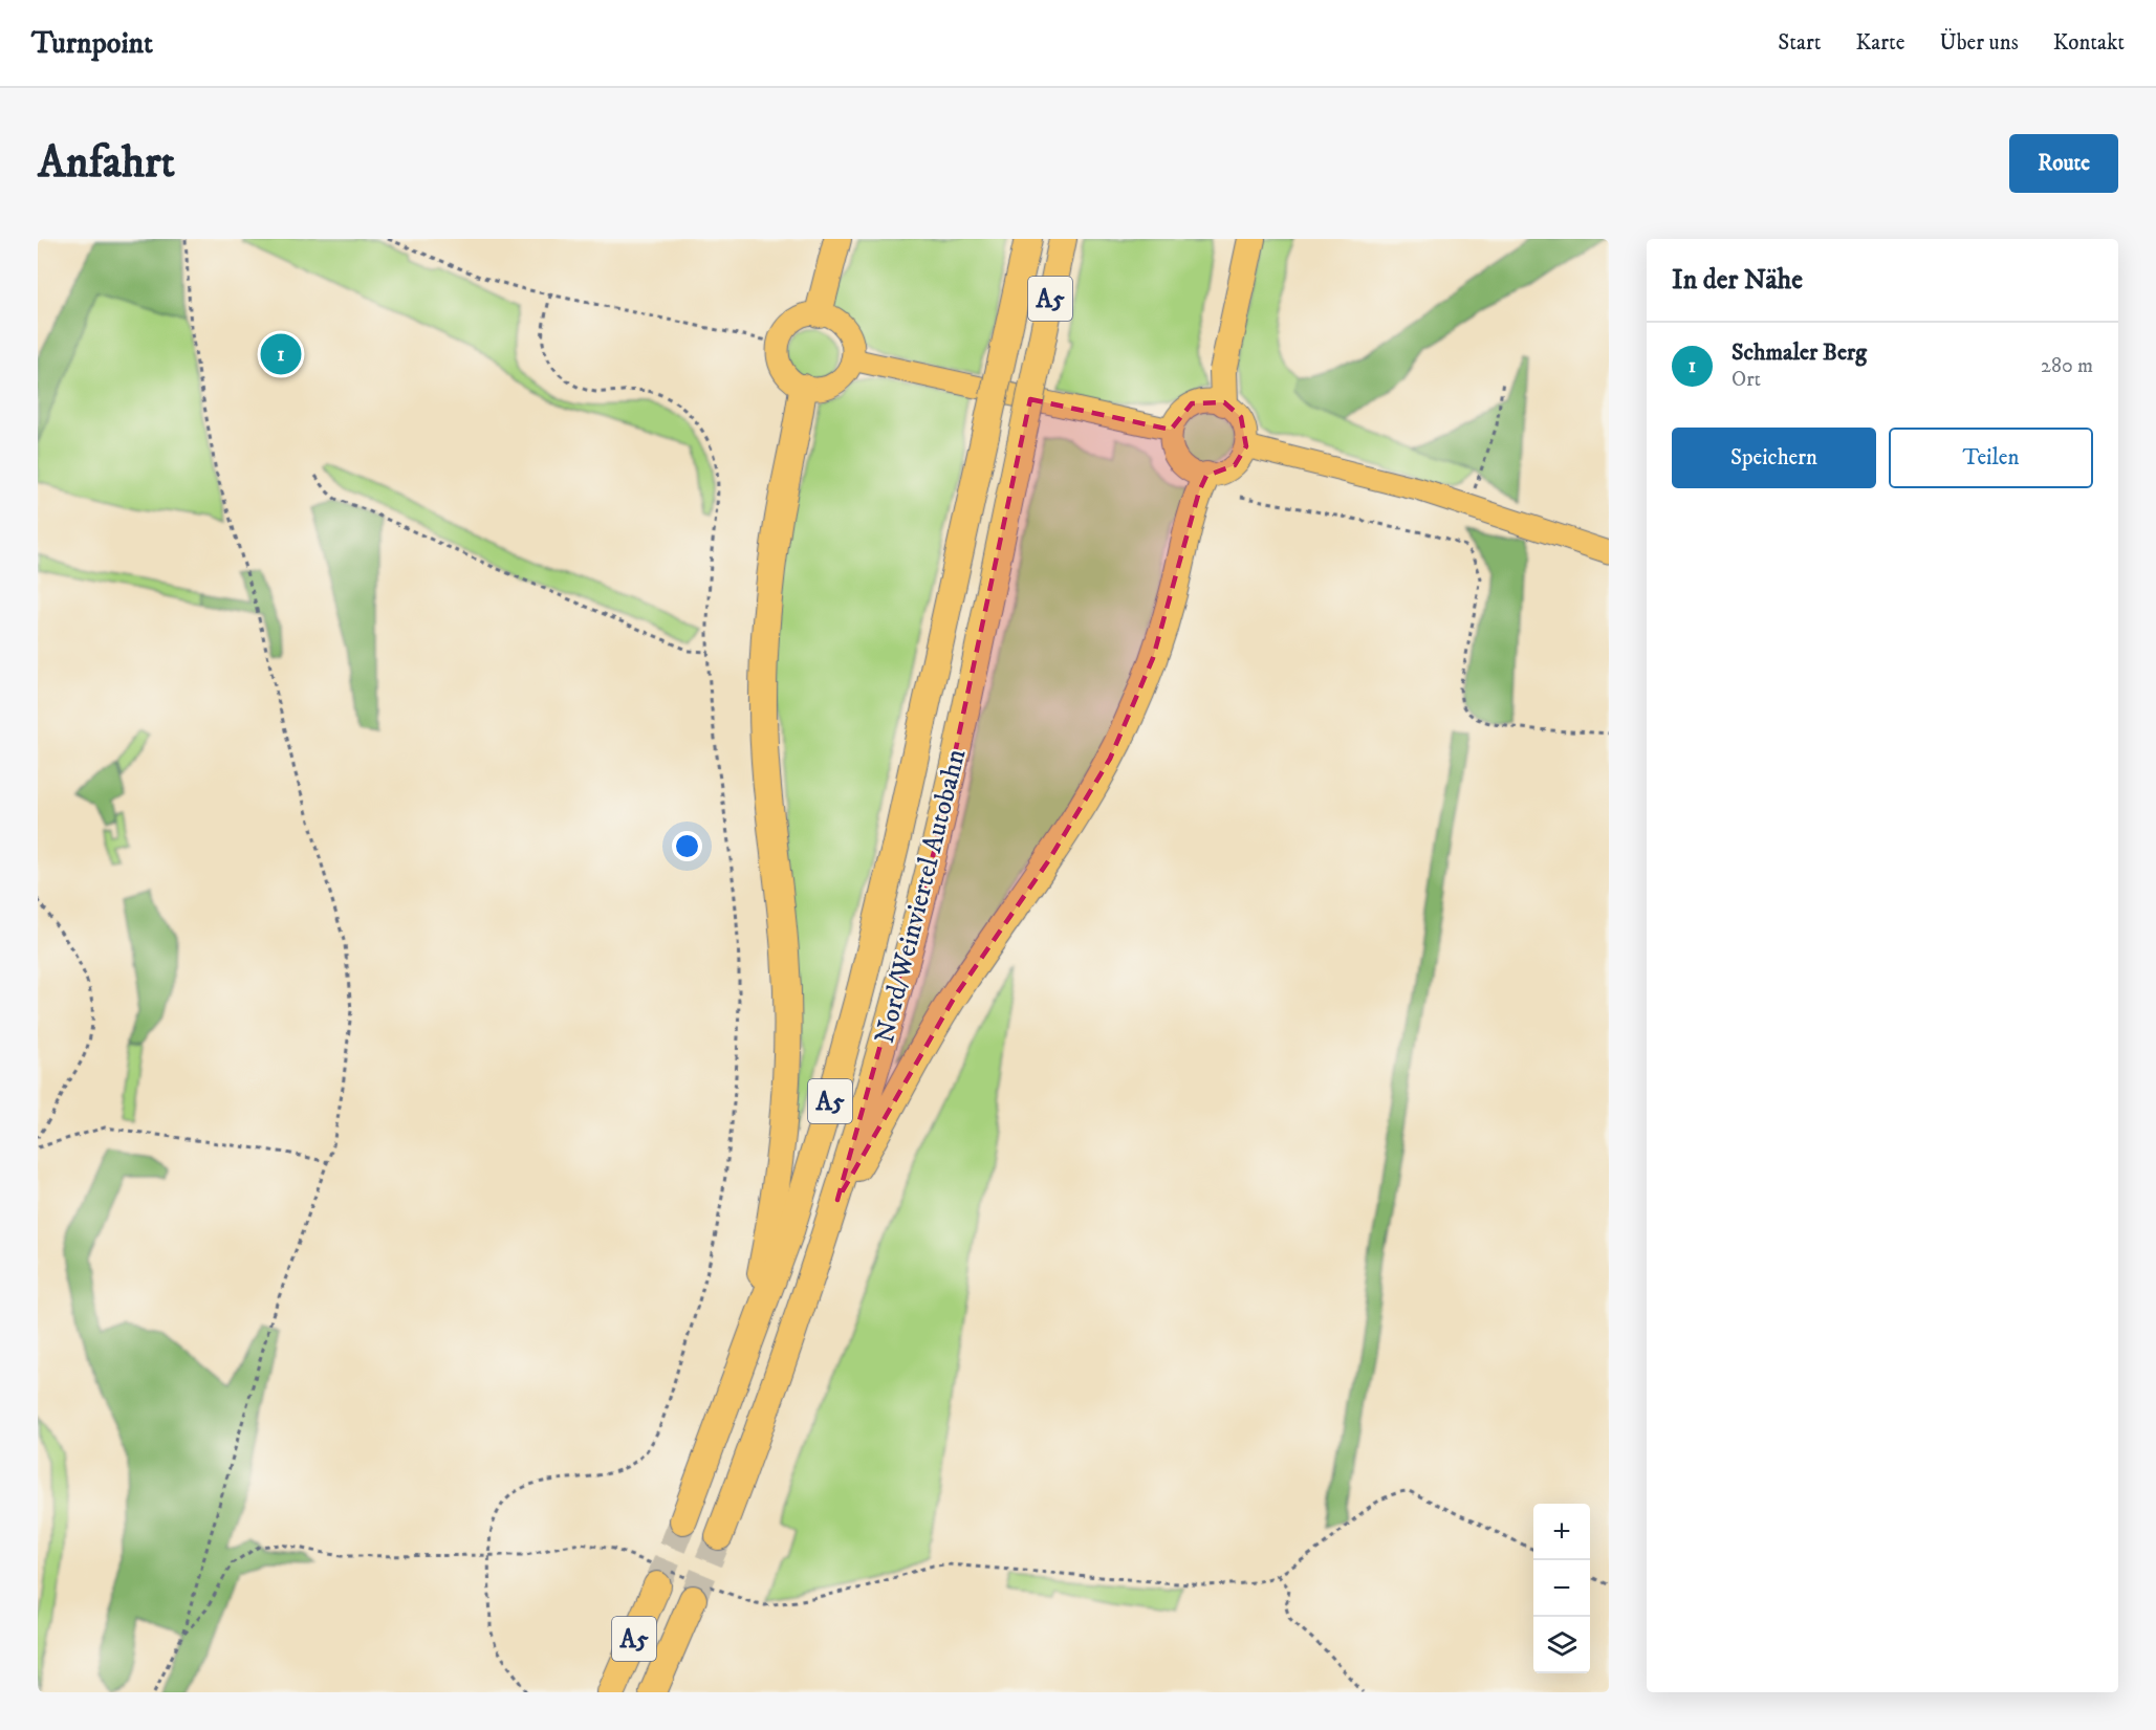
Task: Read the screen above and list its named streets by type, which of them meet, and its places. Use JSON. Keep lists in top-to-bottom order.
{
  "streets": {
    "highway": ["A5", "Nord/Weinviertel Autobahn"]
  },
  "page": {
    "header": "Turnpoint",
    "nav": [
      "Start",
      "Karte",
      "Über uns",
      "Kontakt"
    ],
    "buttons": [
      "Route",
      ["Speichern", "Teilen"]
    ],
    "title": "Anfahrt",
    "heading": "In der Nähe",
    "list": [
      {
        "mark": "1",
        "name": "Schmaler Berg",
        "note": "Ort",
        "value": "280 m"
      }
    ],
    "pins": "1",
    "map_buttons": ["+", "−"]
  }
}
